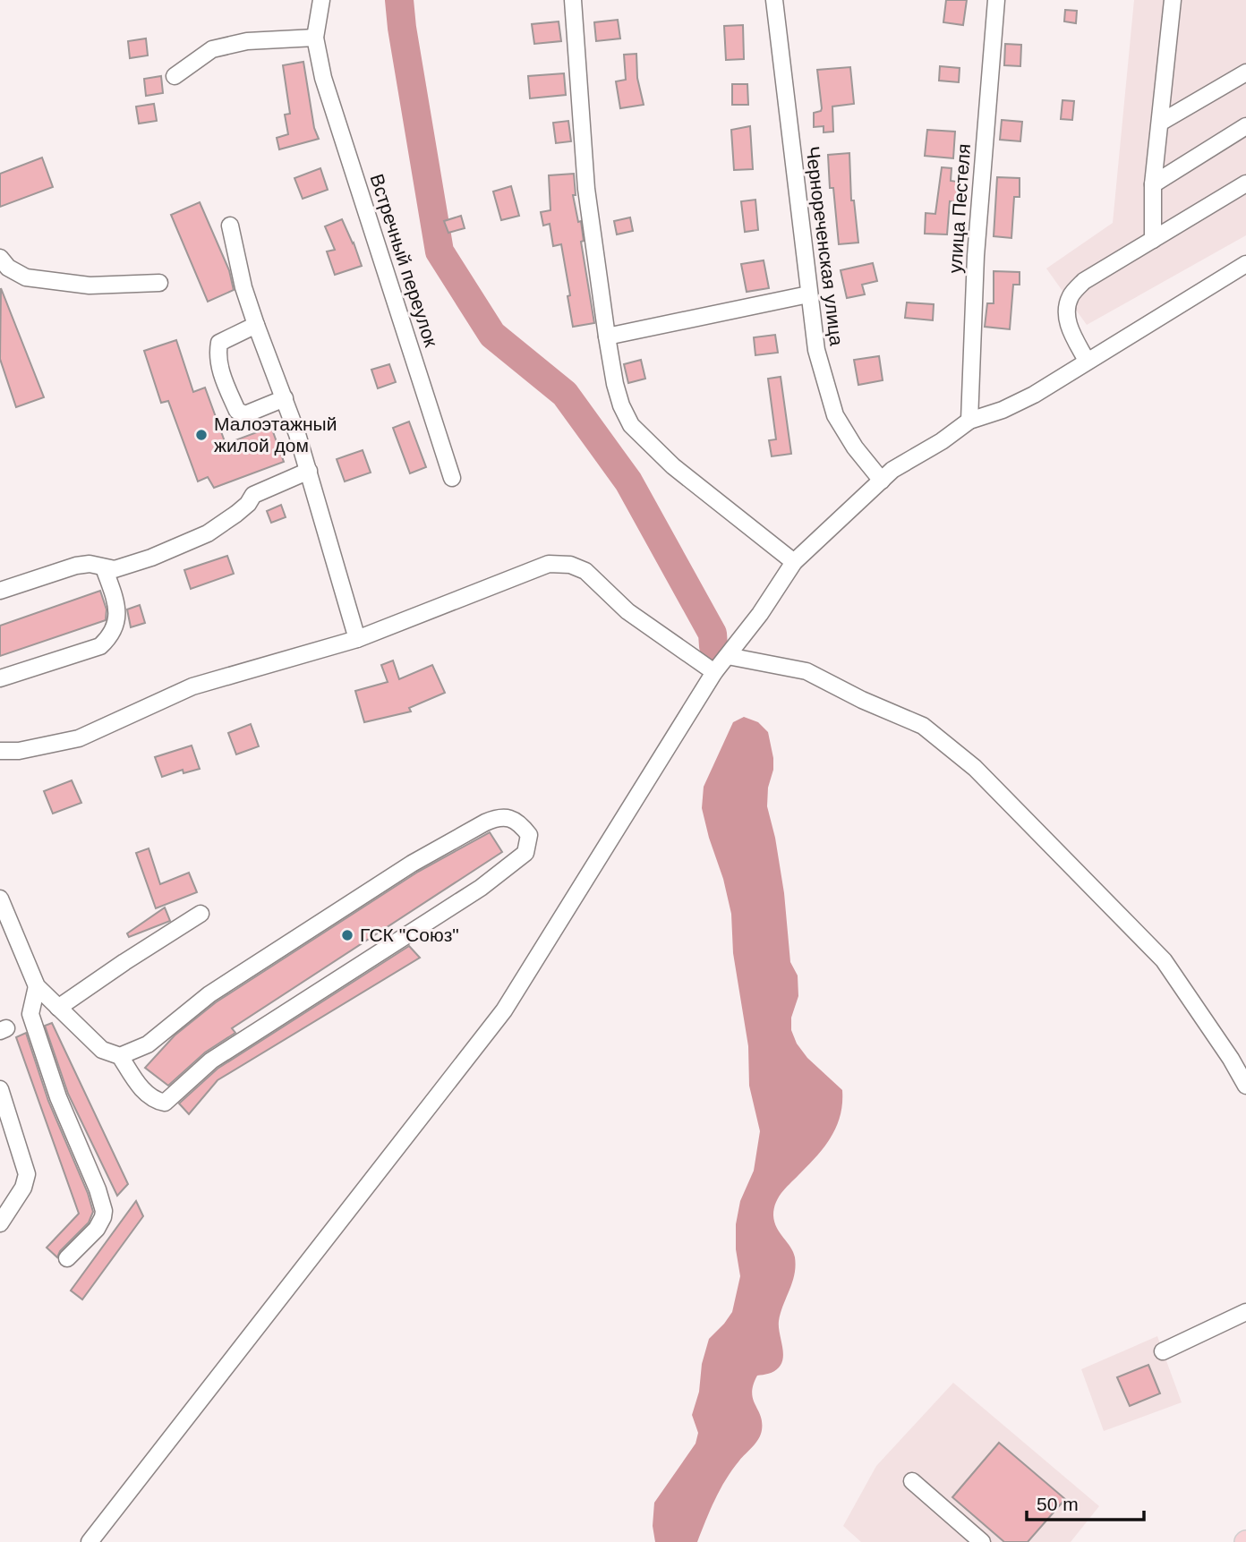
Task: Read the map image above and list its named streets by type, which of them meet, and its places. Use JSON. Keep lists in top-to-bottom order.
{
  "streets": {
    "street": ["улица Пестеля", "Чернореченская улица", "Встречный переулок"]
  },
  "places": ["Малоэтажный жилой дом", "ГСК \"Союз\""],
  "scale_bar": "50 m"
}
